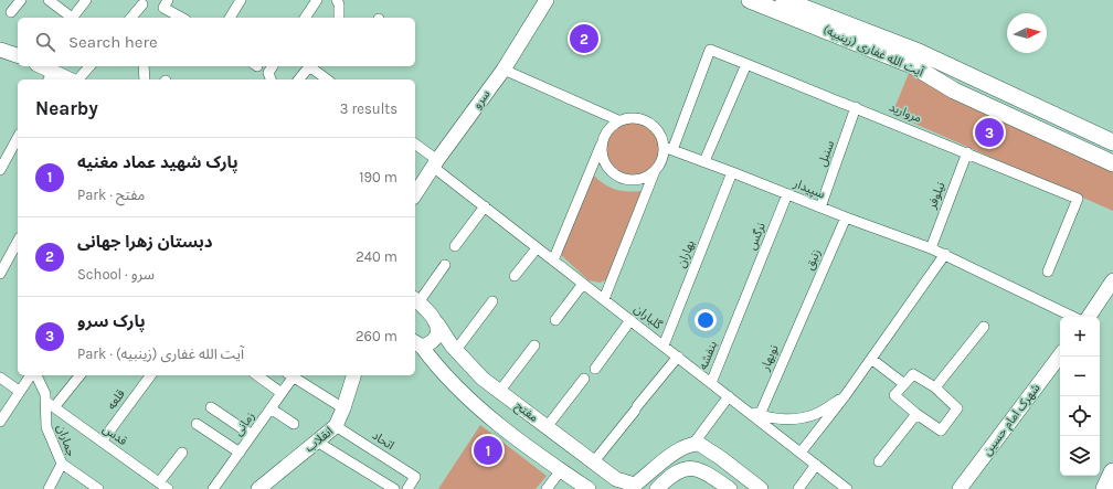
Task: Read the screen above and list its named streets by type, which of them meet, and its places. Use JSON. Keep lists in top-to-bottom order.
{
  "streets": {
    "main road": ["آیت الله غفاری (زینبیه)"],
    "street": [
      "سرو",
      "مروارید",
      "سنبل",
      "سپیدار",
      "نیلوفر",
      "نرگس",
      "بهاران",
      "زنبق",
      "گلباران",
      "بنفشه",
      "نوبهار",
      "قلعه",
      "مفتح",
      "شهرک امام حسین",
      "زمانی",
      "قدس",
      "انقلاب",
      "جماران",
      "اتحاد"
    ]
  },
  "crossings": [
    ["سرو", "گلباران"],
    ["مروارید", "سنبل"],
    ["مروارید", "سپیدار"],
    ["مروارید", "نیلوفر"],
    ["سنبل", "سپیدار"],
    ["سپیدار", "نیلوفر"],
    ["سپیدار", "نرگس"],
    ["سپیدار", "بهاران"],
    ["سپیدار", "زنبق"],
    ["نرگس", "بنفشه"],
    ["بهاران", "گلباران"],
    ["زنبق", "نوبهار"],
    ["گلباران", "بنفشه"],
    ["قلعه", "قدس"],
    ["قدس", "جماران"],
    ["انقلاب", "اتحاد"]
  ],
  "north": "right",
  "page": {
    "search": "Search here",
    "pins": ["2", "3", "1"],
    "heading": ["Nearby", "3 results"],
    "list": [
      {
        "mark": "1",
        "name": "پارک شهید عماد مغنیه",
        "note": "Park · مفتح",
        "value": "190 m"
      },
      {
        "mark": "2",
        "name": "دبستان زهرا جهانی",
        "note": "School · سرو",
        "value": "240 m"
      },
      {
        "mark": "3",
        "name": "پارک سرو",
        "note": "Park · آیت الله غفاری (زینبیه)",
        "value": "260 m"
      }
    ],
    "map_buttons": ["+", "−"]
  }
}
